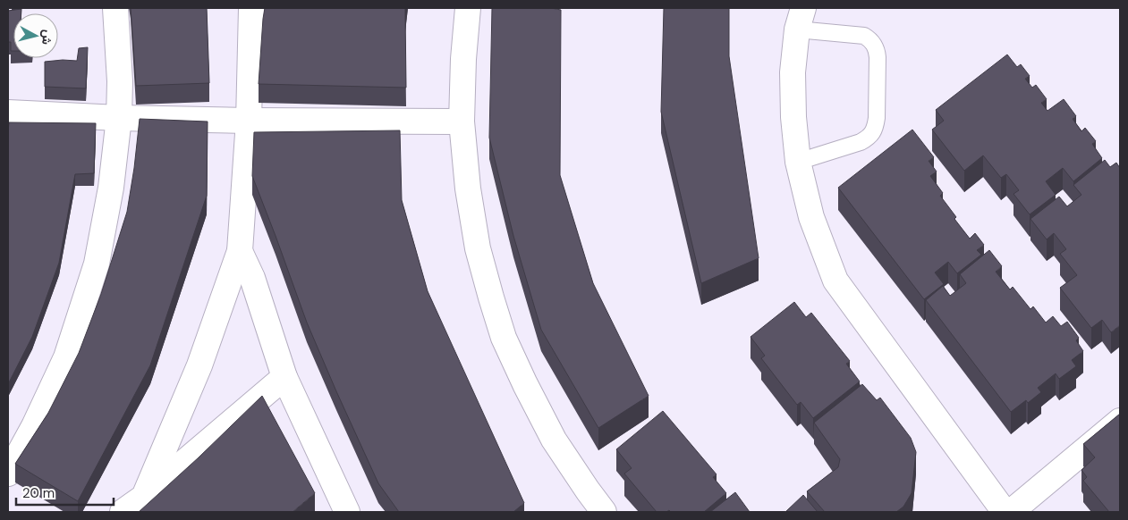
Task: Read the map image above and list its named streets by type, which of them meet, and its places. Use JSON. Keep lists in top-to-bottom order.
{
  "scale_bar": "20 m",
  "north": "right"
}
